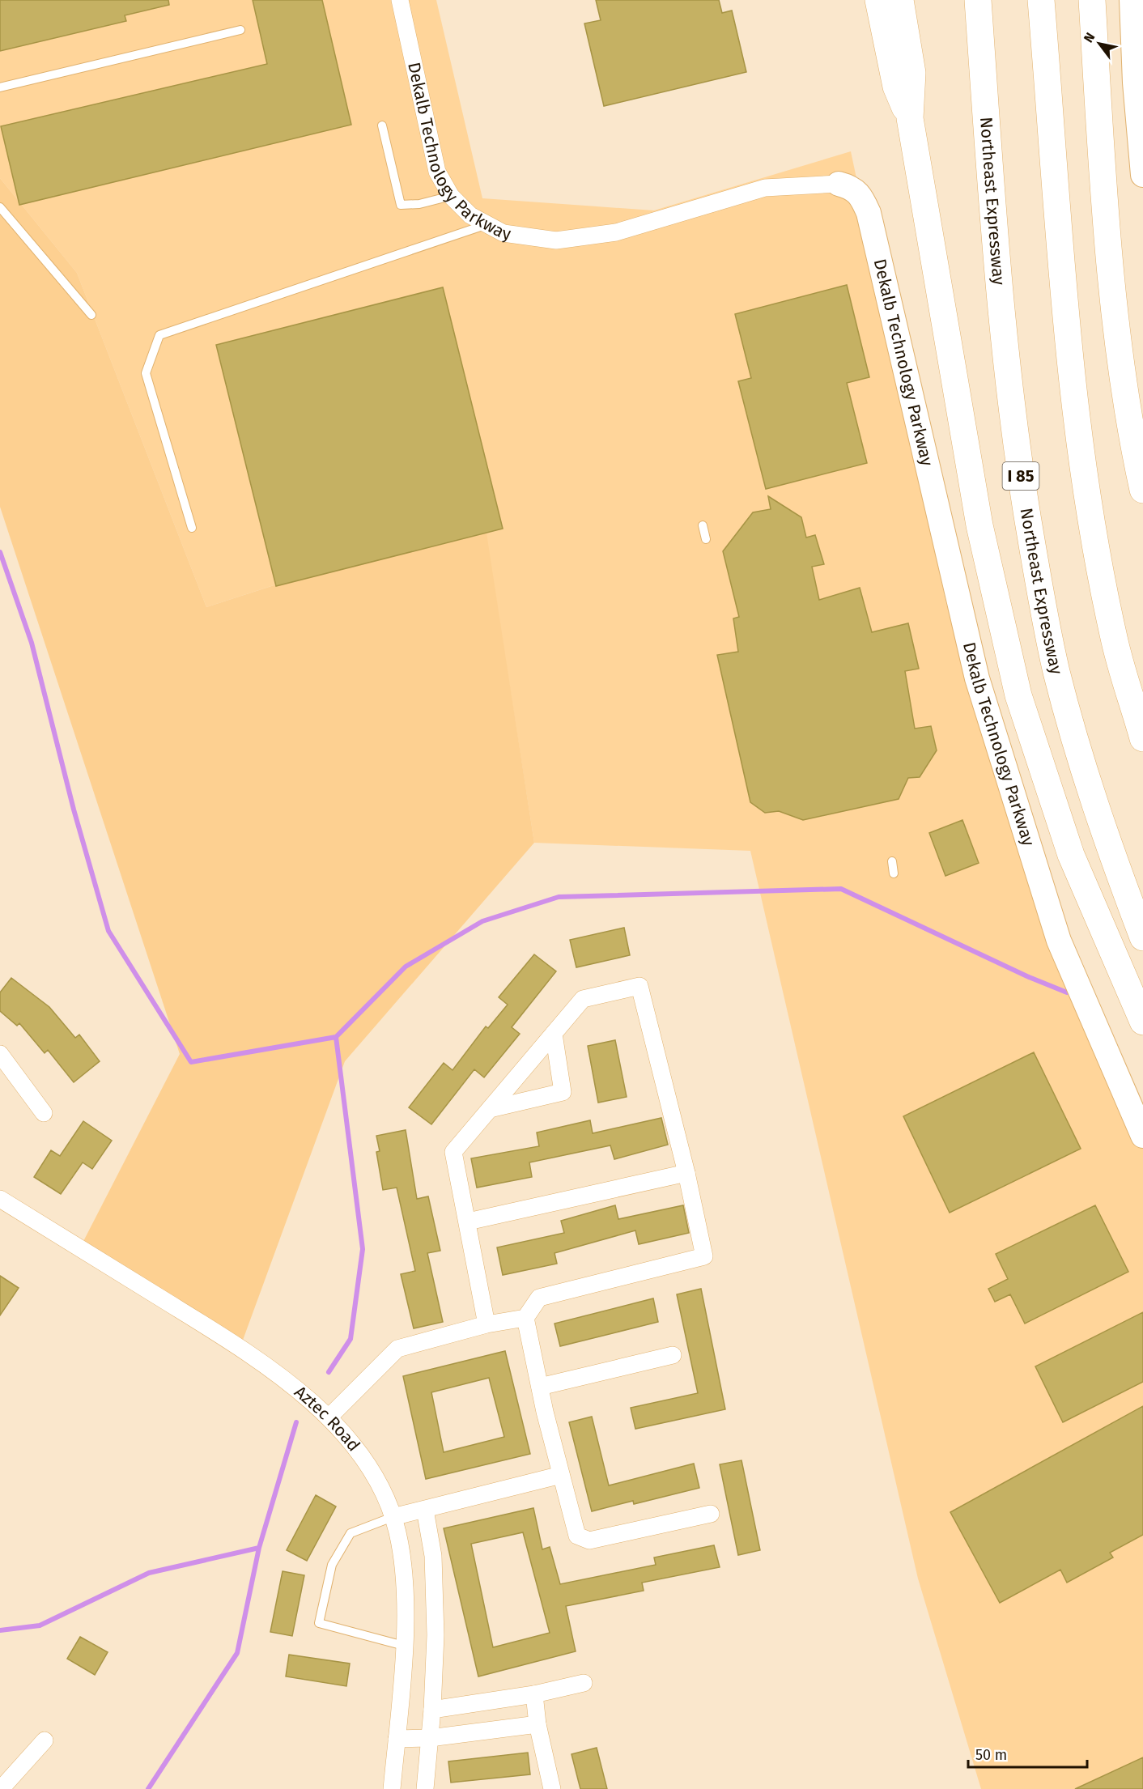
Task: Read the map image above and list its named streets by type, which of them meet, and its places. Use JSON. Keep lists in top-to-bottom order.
{
  "streets": {
    "highway": ["Northeast Expressway", "I 85"],
    "street": ["Dekalb Technology Parkway", "Aztec Road"]
  },
  "scale_bar": "50 m",
  "north": "top left"
}
